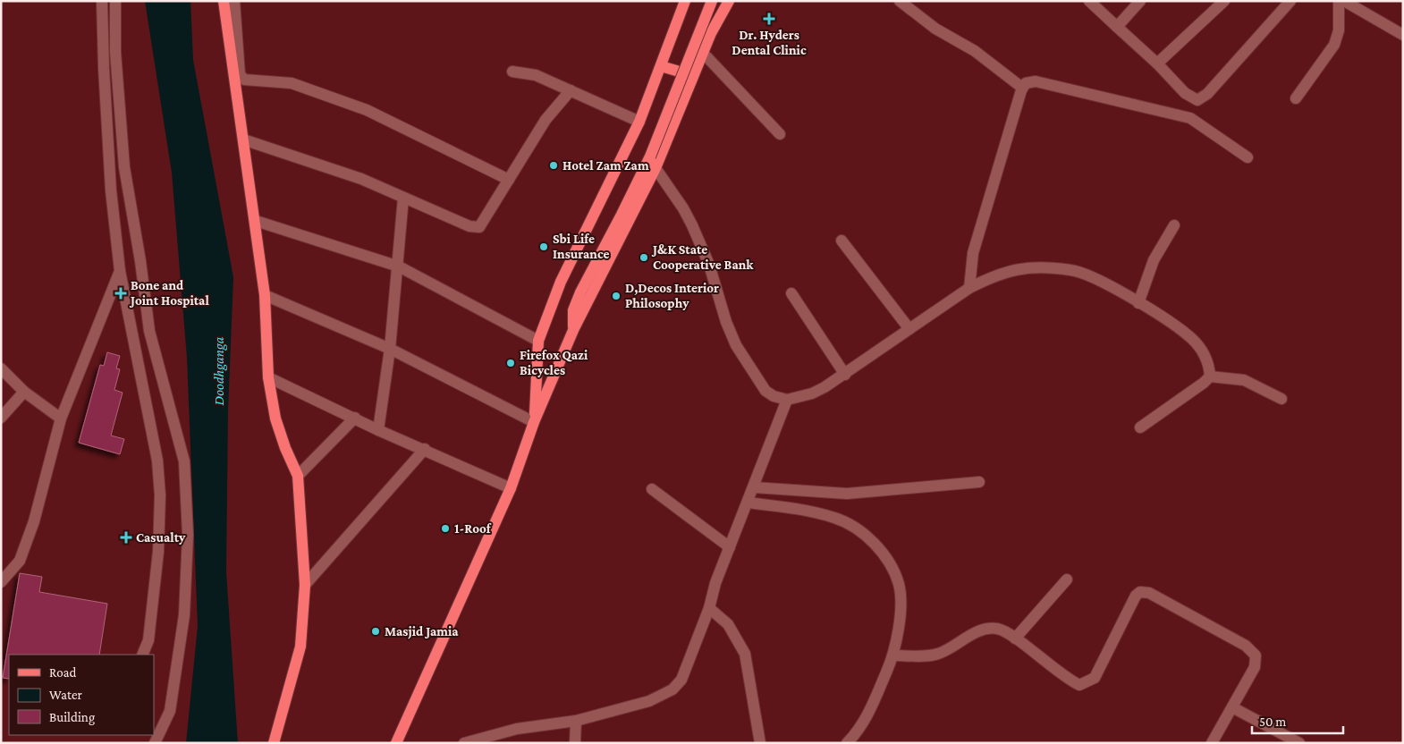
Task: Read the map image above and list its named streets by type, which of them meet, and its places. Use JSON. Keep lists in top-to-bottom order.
{
  "water": ["Doodhganga"],
  "places": {
    "health": ["Dr. Hyders Dental Clinic", "Bone and Joint Hospital", "Casualty"],
    "other": [
      "Hotel Zam Zam",
      "Sbi Life Insurance",
      "J&K State Cooperative Bank",
      "D,Decos Interior Philosophy",
      "Firefox Qazi Bicycles",
      "1-Roof",
      "Masjid Jamia"
    ]
  },
  "legend": ["Road", "Water", "Building"],
  "scale_bar": "50 m"
}
